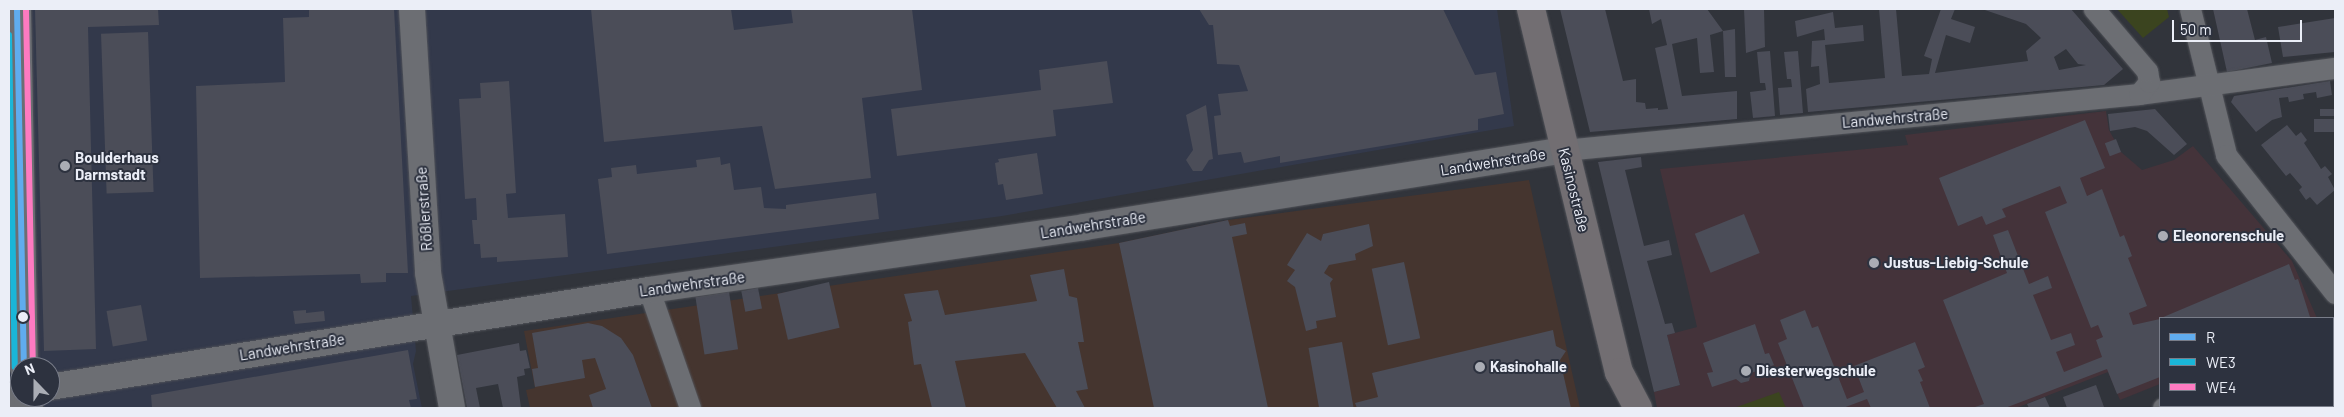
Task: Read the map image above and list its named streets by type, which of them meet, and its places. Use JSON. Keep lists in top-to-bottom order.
{
  "streets": {
    "main road": ["Kasinostraße"],
    "street": ["Landwehrstraße", "Rößlerstraße"]
  },
  "crossings": [
    ["Landwehrstraße", "Kasinostraße"],
    ["Landwehrstraße", "Rößlerstraße"]
  ],
  "places": [
    "Boulderhaus Darmstadt",
    "Eleonorenschule",
    "Justus-Liebig-Schule",
    "Kasinohalle",
    "Diesterwegschule"
  ],
  "lines": ["transit line R", "transit line WE4", "transit line WE3"],
  "legend": ["R", "WE3", "WE4"],
  "scale_bar": "50 m",
  "north": "top"
}
